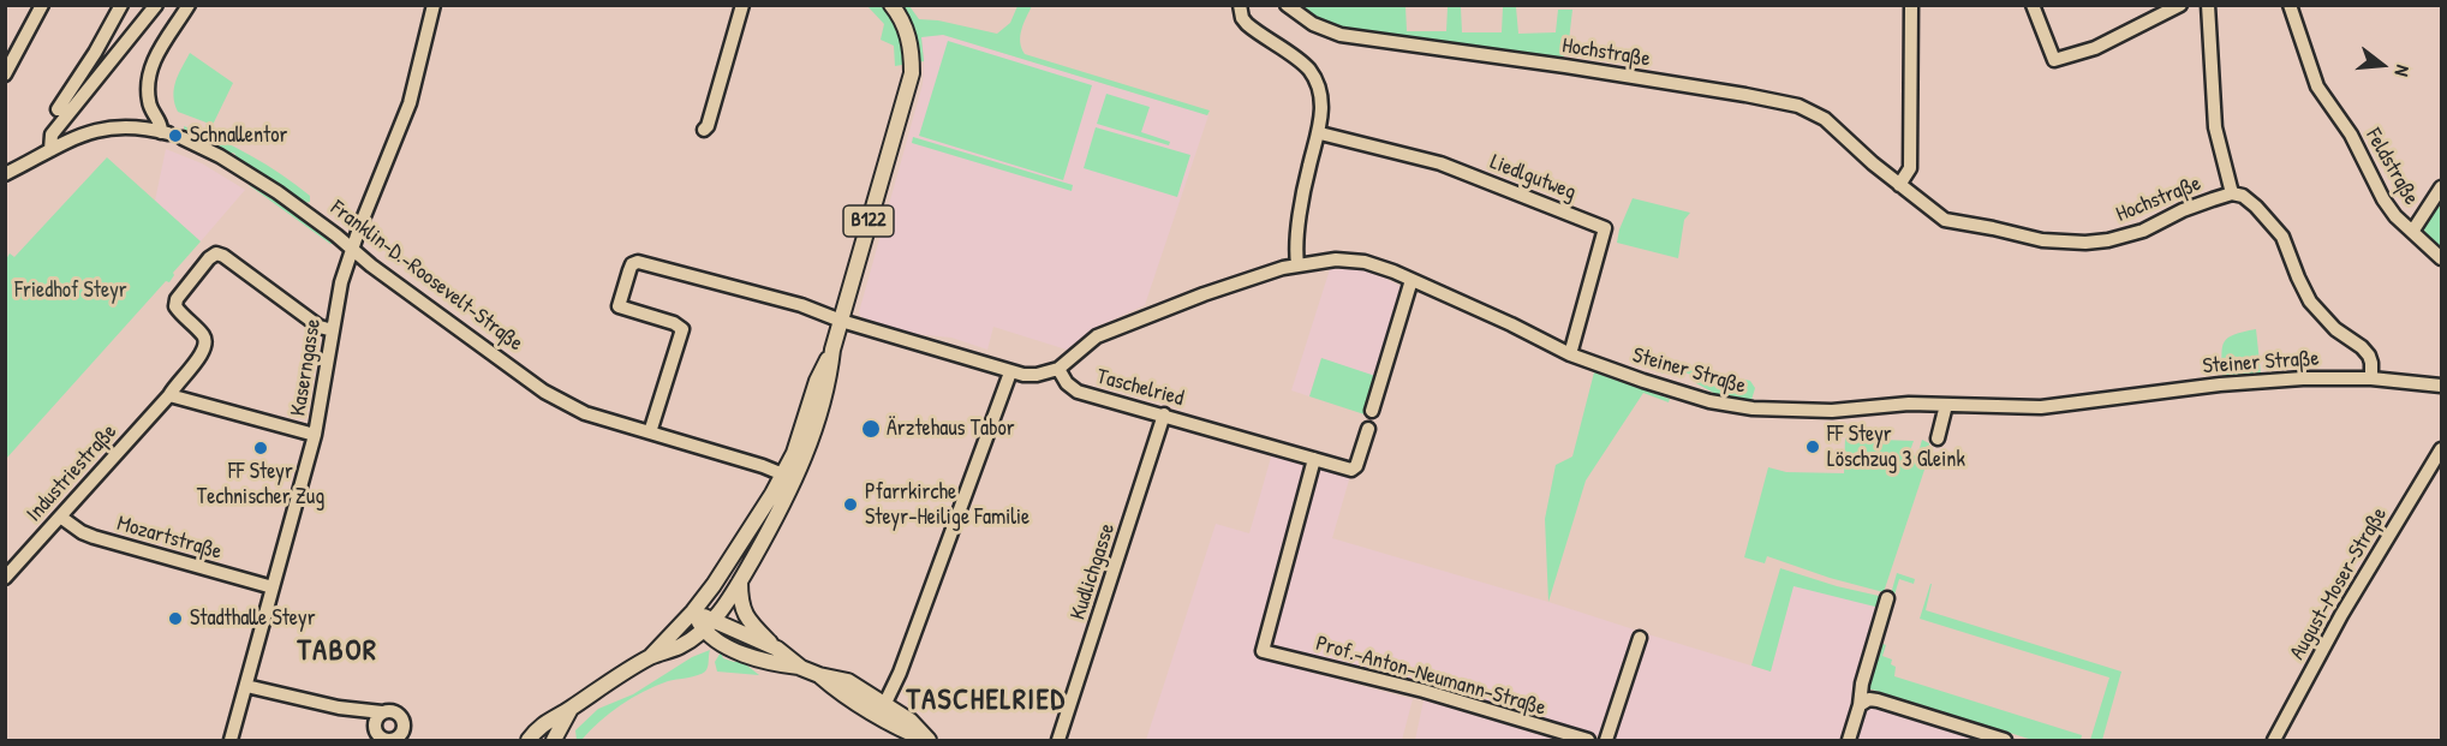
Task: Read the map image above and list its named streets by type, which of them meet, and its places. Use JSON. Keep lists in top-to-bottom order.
{
  "streets": {
    "main road": ["B122"],
    "street": [
      "Hochstraße",
      "Feldstraße",
      "Liedlgutweg",
      "Franklin-D.-Roosevelt-Straße",
      "Steiner Straße",
      "Kaserngasse",
      "Taschelried",
      "Industriestraße",
      "Mozartstraße",
      "Kudlichgasse",
      "August-Moser-Straße",
      "Prof.-Anton-Neumann-Straße"
    ]
  },
  "crossings": [
    ["Hochstraße", "Steiner Straße"],
    ["Liedlgutweg", "Steiner Straße"],
    ["B122", "Franklin-D.-Roosevelt-Straße"],
    ["Franklin-D.-Roosevelt-Straße", "Kaserngasse"],
    ["Steiner Straße", "Taschelried"],
    ["Kaserngasse", "Industriestraße"],
    ["Kaserngasse", "Mozartstraße"],
    ["Taschelried", "Kudlichgasse"],
    ["Taschelried", "Prof.-Anton-Neumann-Straße"],
    ["Industriestraße", "Mozartstraße"]
  ],
  "districts": ["TABOR", "TASCHELRIED"],
  "parks": ["Friedhof Steyr"],
  "places": [
    "Schnallentor",
    "Ärztehaus Tabor",
    "FF Steyr Löschzug 3 Gleink",
    "FF Steyr Technischer Zug",
    "Pfarrkirche Steyr-Heilige Familie",
    "Stadthalle Steyr"
  ],
  "north": "right"
}
